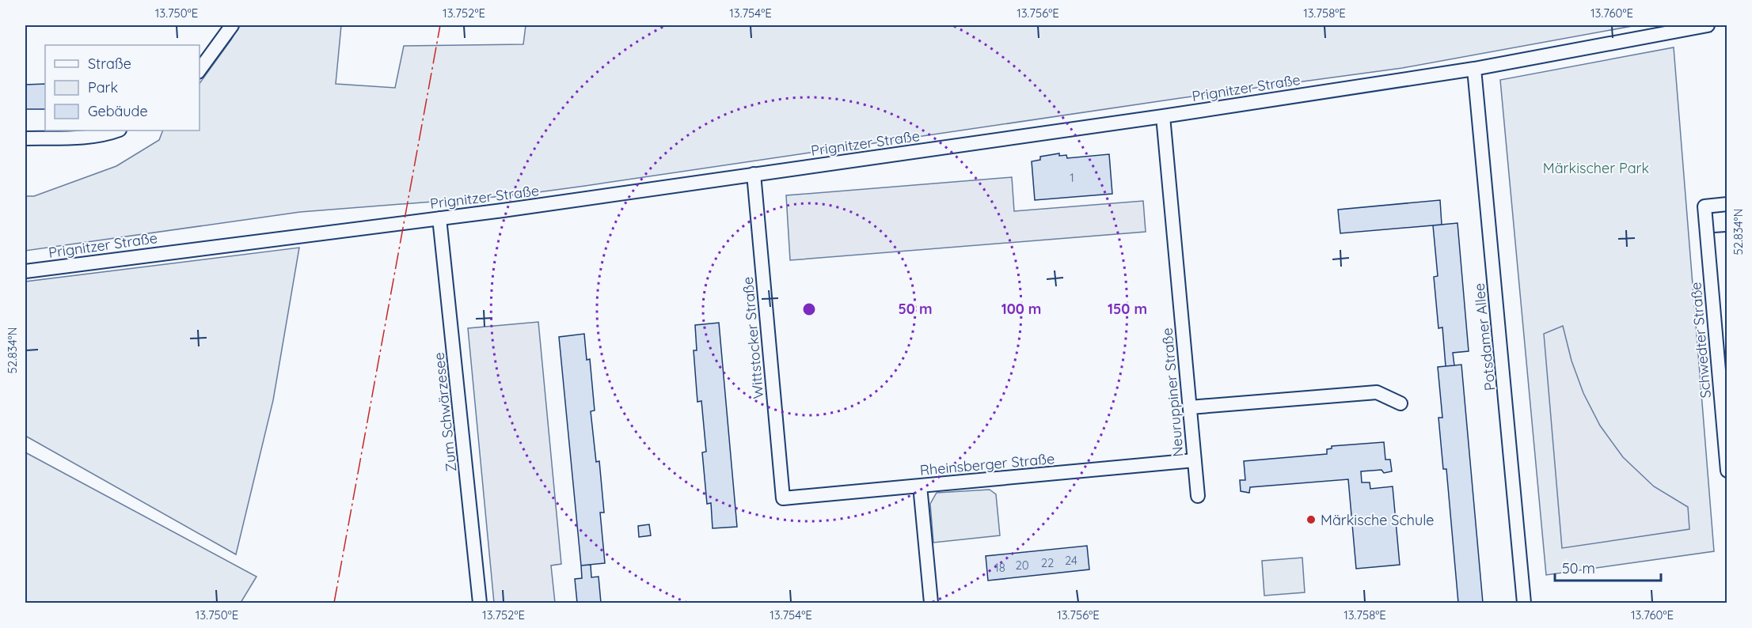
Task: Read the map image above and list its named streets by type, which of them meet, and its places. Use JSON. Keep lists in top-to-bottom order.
{
  "streets": {
    "street": [
      "Prignitzer Straße",
      "Potsdamer Allee",
      "Wittstocker Straße",
      "Schwedter Straße",
      "Neuruppiner Straße",
      "Zum Schwärzesee",
      "Rheinsberger Straße"
    ]
  },
  "crossings": [
    ["Prignitzer Straße", "Potsdamer Allee"],
    ["Prignitzer Straße", "Wittstocker Straße"],
    ["Prignitzer Straße", "Neuruppiner Straße"],
    ["Prignitzer Straße", "Zum Schwärzesee"],
    ["Wittstocker Straße", "Rheinsberger Straße"],
    ["Neuruppiner Straße", "Rheinsberger Straße"]
  ],
  "parks": ["Märkischer Park"],
  "places": ["Märkische Schule"],
  "house_numbers": [
    "1",
    "24",
    "22",
    "20",
    "18"
  ],
  "legend": ["Straße", "Park", "Gebäude"],
  "scale_bar": "50 m",
  "coordinates": [
    "13.750°E",
    "13.752°E",
    "13.754°E",
    "13.756°E",
    "13.758°E",
    "13.760°E",
    "52.834°N"
  ],
  "rings": ["50 m", "100 m", "150 m"]
}
